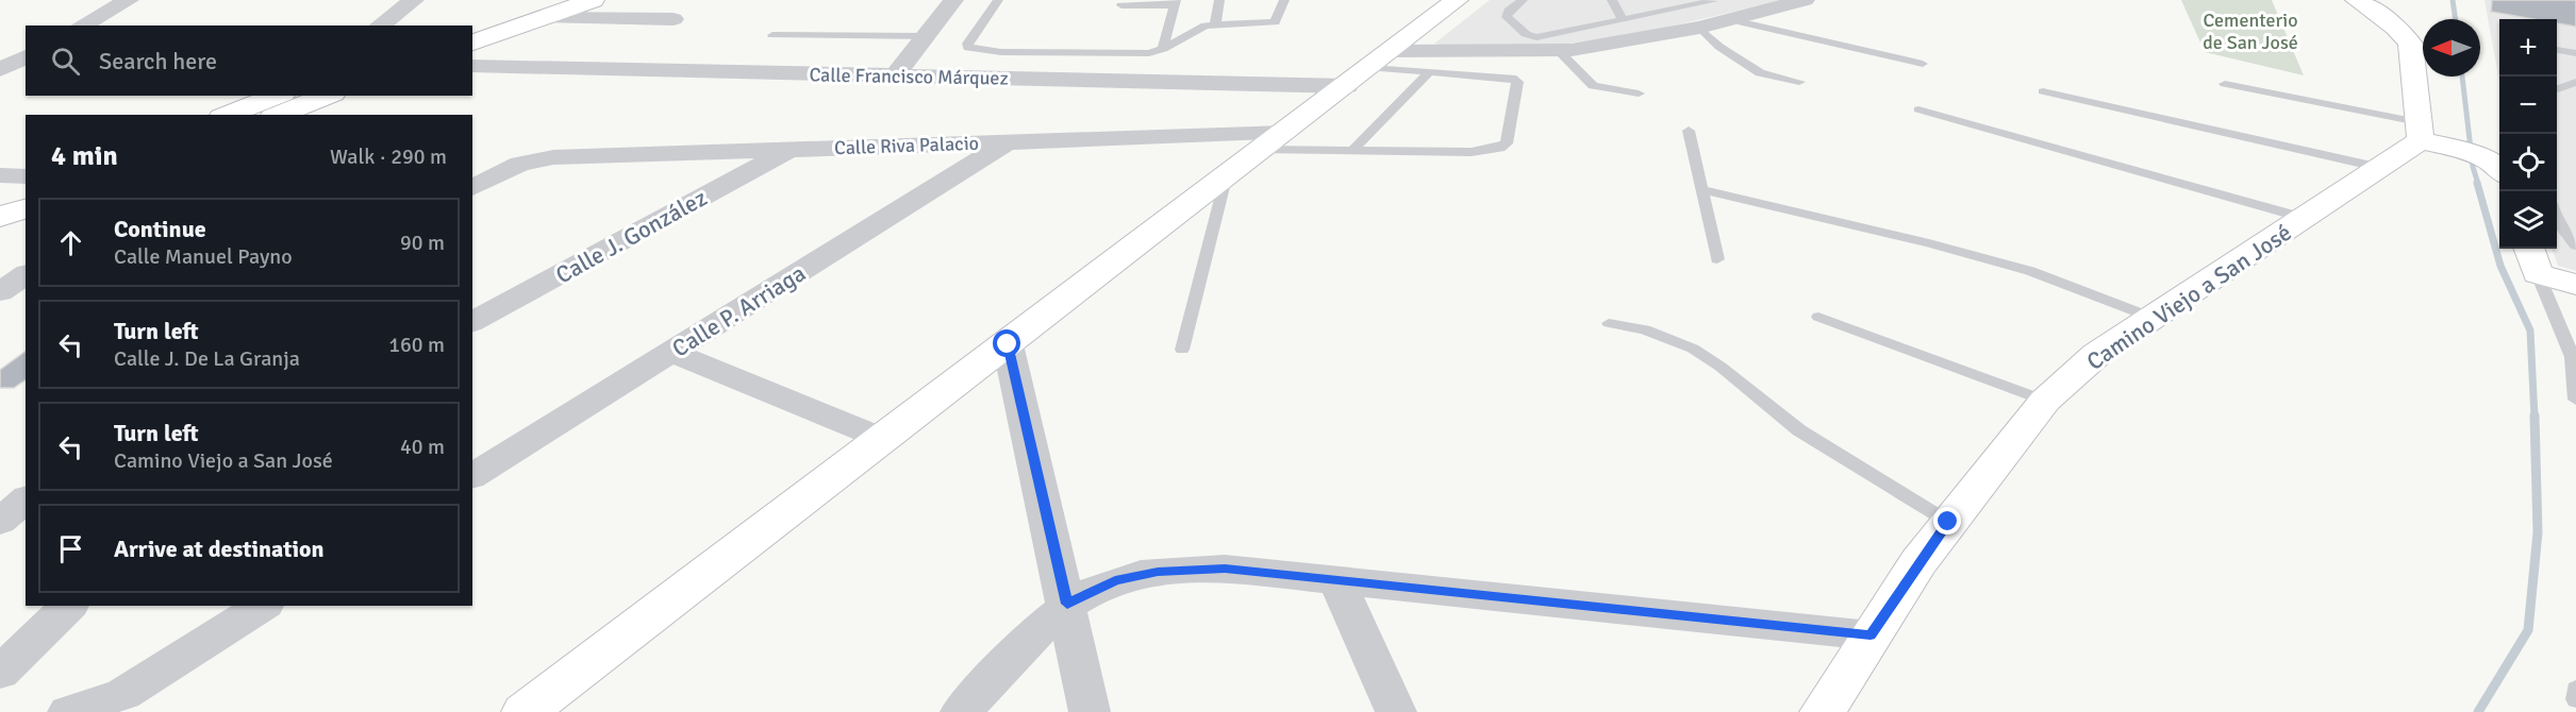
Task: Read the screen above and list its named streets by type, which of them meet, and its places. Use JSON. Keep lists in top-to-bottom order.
{
  "streets": {
    "street": [
      "Calle Francisco Márquez",
      "Calle Riva Palacio",
      "Calle J. González",
      "Camino Viejo a San José",
      "Calle P. Arriaga"
    ]
  },
  "crossings": [
    ["Calle Riva Palacio", "Calle J. González"],
    ["Calle Riva Palacio", "Calle P. Arriaga"]
  ],
  "parks": ["Cementerio de San José"],
  "north": "left",
  "page": {
    "map_buttons": ["+", "−"],
    "search": "Search here",
    "heading": ["4 min", "Walk · 290 m"],
    "list": [
      ["Continue", "Calle Manuel Payno", "90 m"],
      ["Turn left", "Calle J. De La Granja", "160 m"],
      ["Turn left", "Camino Viejo a San José", "40 m"],
      "Arrive at destination"
    ]
  }
}
